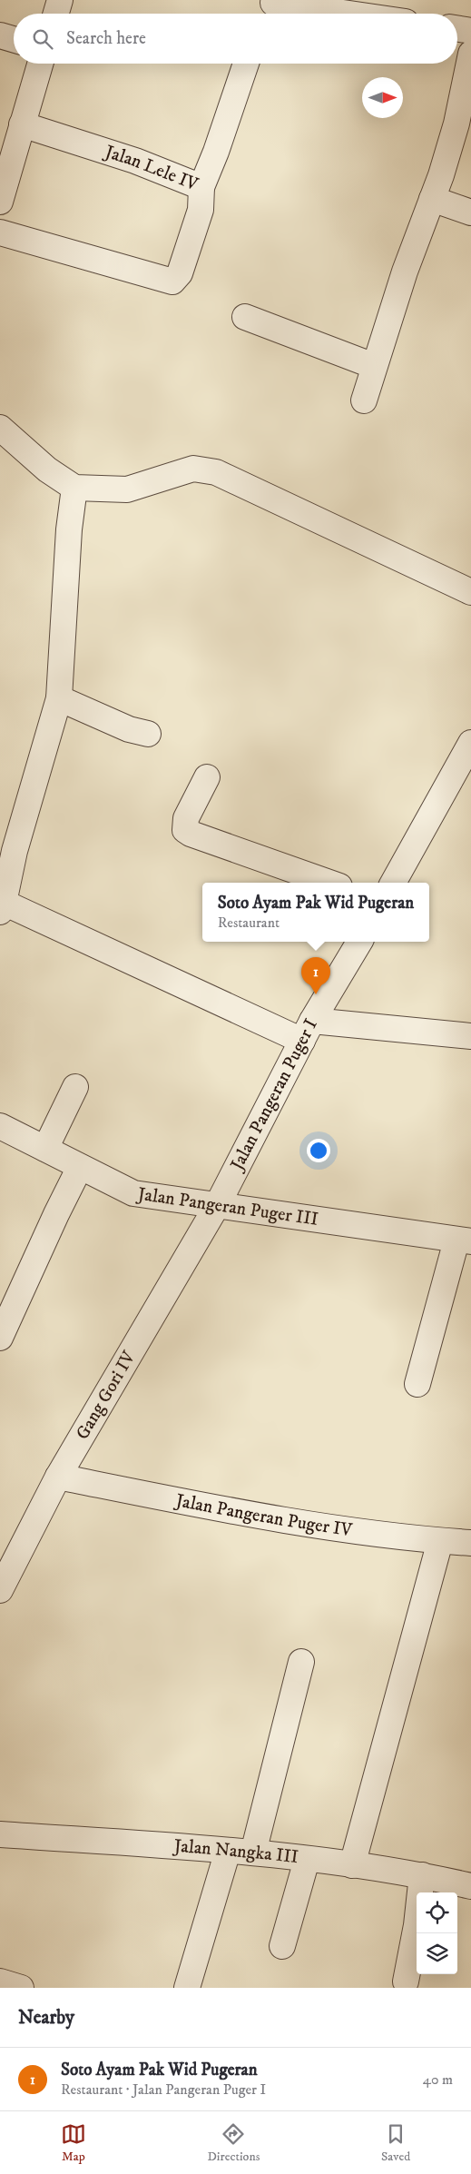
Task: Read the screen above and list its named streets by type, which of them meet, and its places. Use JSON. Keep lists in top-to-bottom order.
{
  "streets": {
    "street": [
      "Jalan Lele IV",
      "Jalan Pangeran Puger I",
      "Jalan Pangeran Puger III",
      "Gang Gori IV",
      "Jalan Pangeran Puger IV",
      "Jalan Nangka III"
    ]
  },
  "crossings": [
    ["Jalan Pangeran Puger I", "Jalan Pangeran Puger III"],
    ["Jalan Pangeran Puger I", "Gang Gori IV"],
    ["Jalan Pangeran Puger III", "Gang Gori IV"],
    ["Gang Gori IV", "Jalan Pangeran Puger IV"]
  ],
  "north": "right",
  "page": {
    "search": "Search here",
    "popup": ["Soto Ayam Pak Wid Pugeran", "Restaurant"],
    "pins": "1",
    "heading": "Nearby",
    "list": [
      {
        "mark": "1",
        "name": "Soto Ayam Pak Wid Pugeran",
        "note": "Restaurant · Jalan Pangeran Puger I",
        "value": "40 m"
      }
    ],
    "nav": ["Map", "Directions", "Saved"]
  }
}
